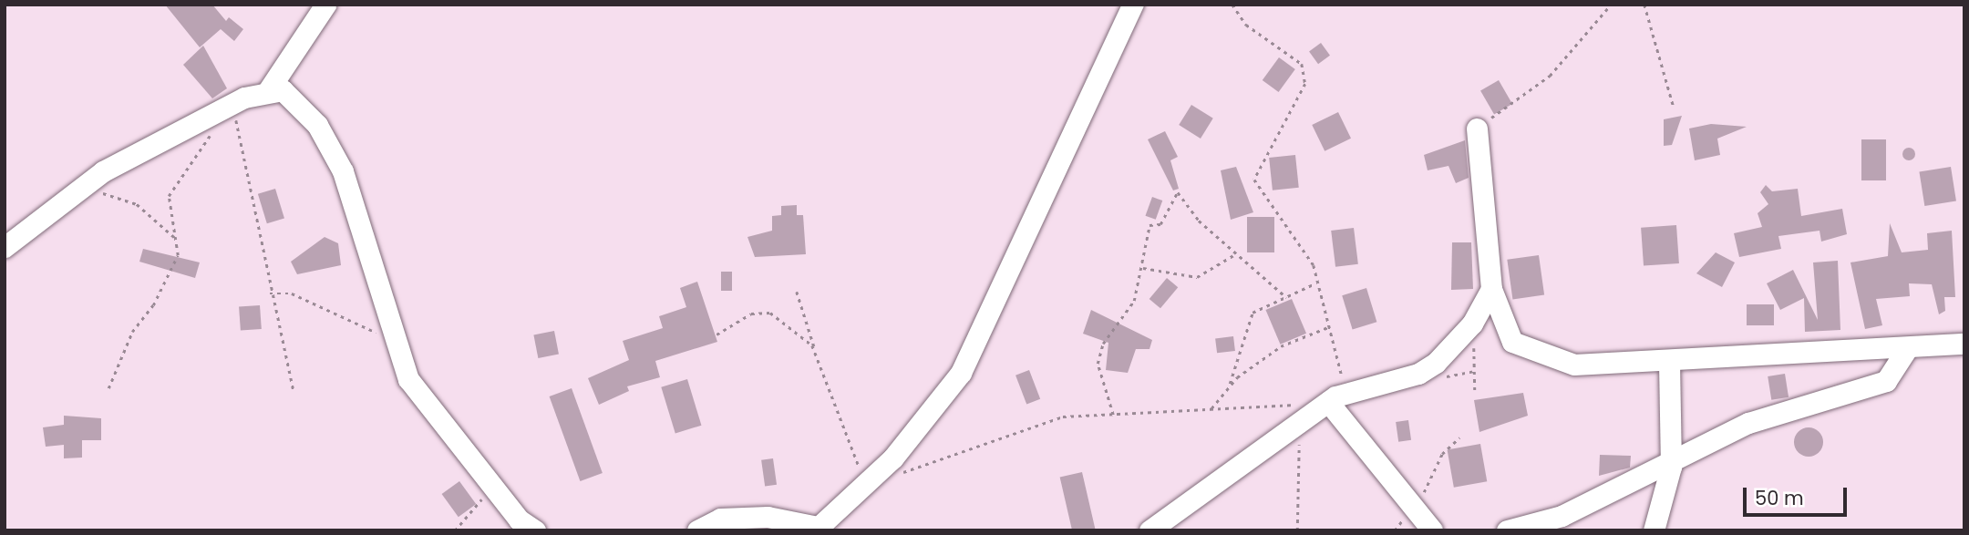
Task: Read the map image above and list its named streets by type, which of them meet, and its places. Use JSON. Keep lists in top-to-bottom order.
{
  "scale_bar": "50 m"
}
